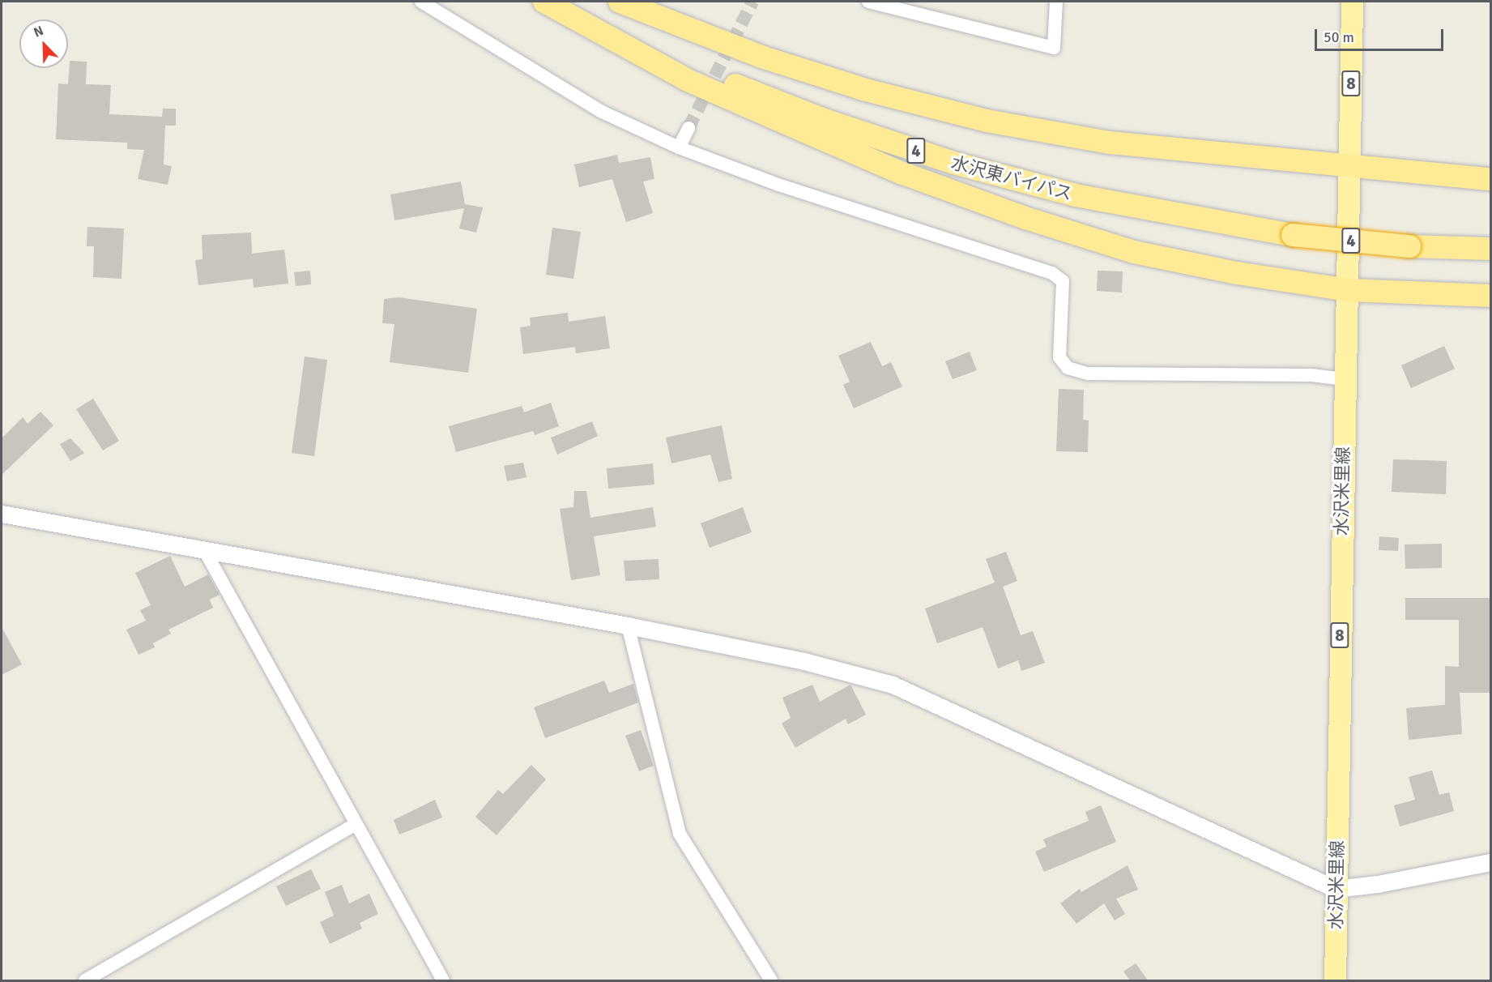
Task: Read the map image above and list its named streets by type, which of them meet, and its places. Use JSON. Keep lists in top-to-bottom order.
{
  "streets": {
    "highway": ["4", "水沢東バイパス"],
    "main road": ["8", "水沢米里線"]
  },
  "scale_bar": "50 m",
  "north": "top left"
}
